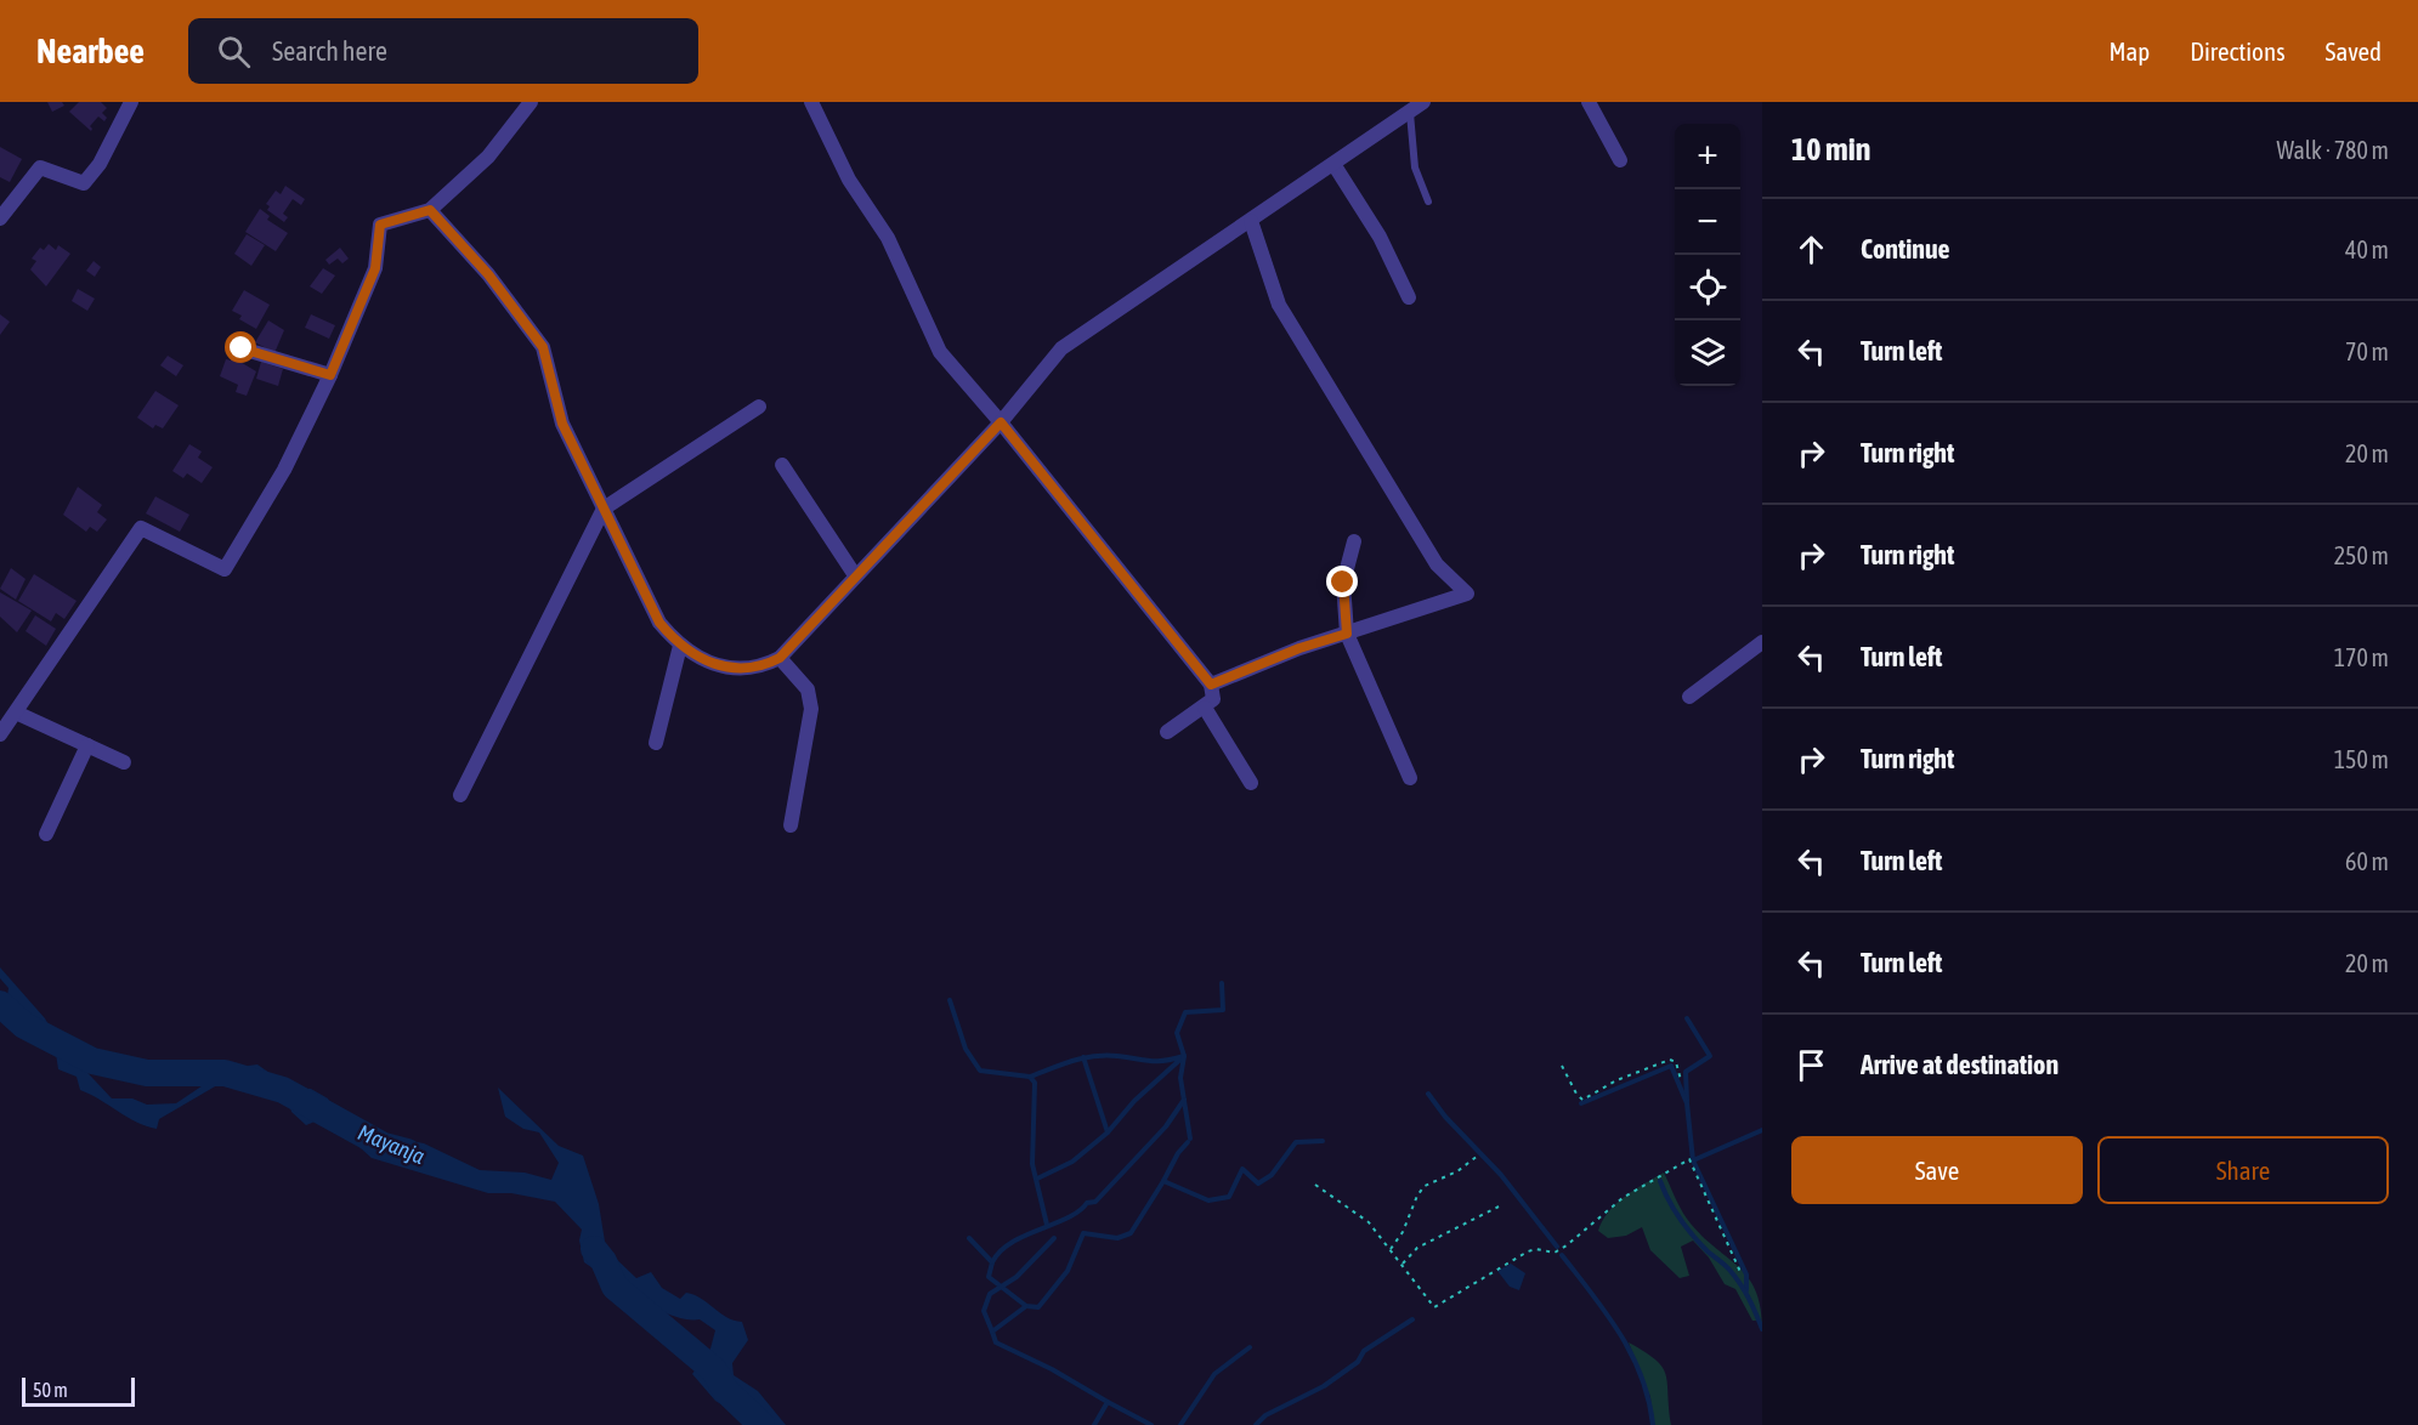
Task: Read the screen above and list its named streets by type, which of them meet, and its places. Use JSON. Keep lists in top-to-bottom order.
{
  "water": ["Mayanja"],
  "scale_bar": "50 m",
  "page": {
    "header": "Nearbee",
    "search": "Search here",
    "nav": ["Map", "Directions", "Saved"],
    "heading": ["10 min", "Walk · 780 m"],
    "map_buttons": ["+", "−"],
    "list": [
      ["Continue", "40 m"],
      ["Turn left", "70 m"],
      ["Turn right", "20 m"],
      ["Turn right", "250 m"],
      ["Turn left", "170 m"],
      ["Turn right", "150 m"],
      ["Turn left", "60 m"],
      ["Turn left", "20 m"],
      "Arrive at destination"
    ],
    "buttons": ["Save", "Share"],
    "scale": "50 m"
  }
}
